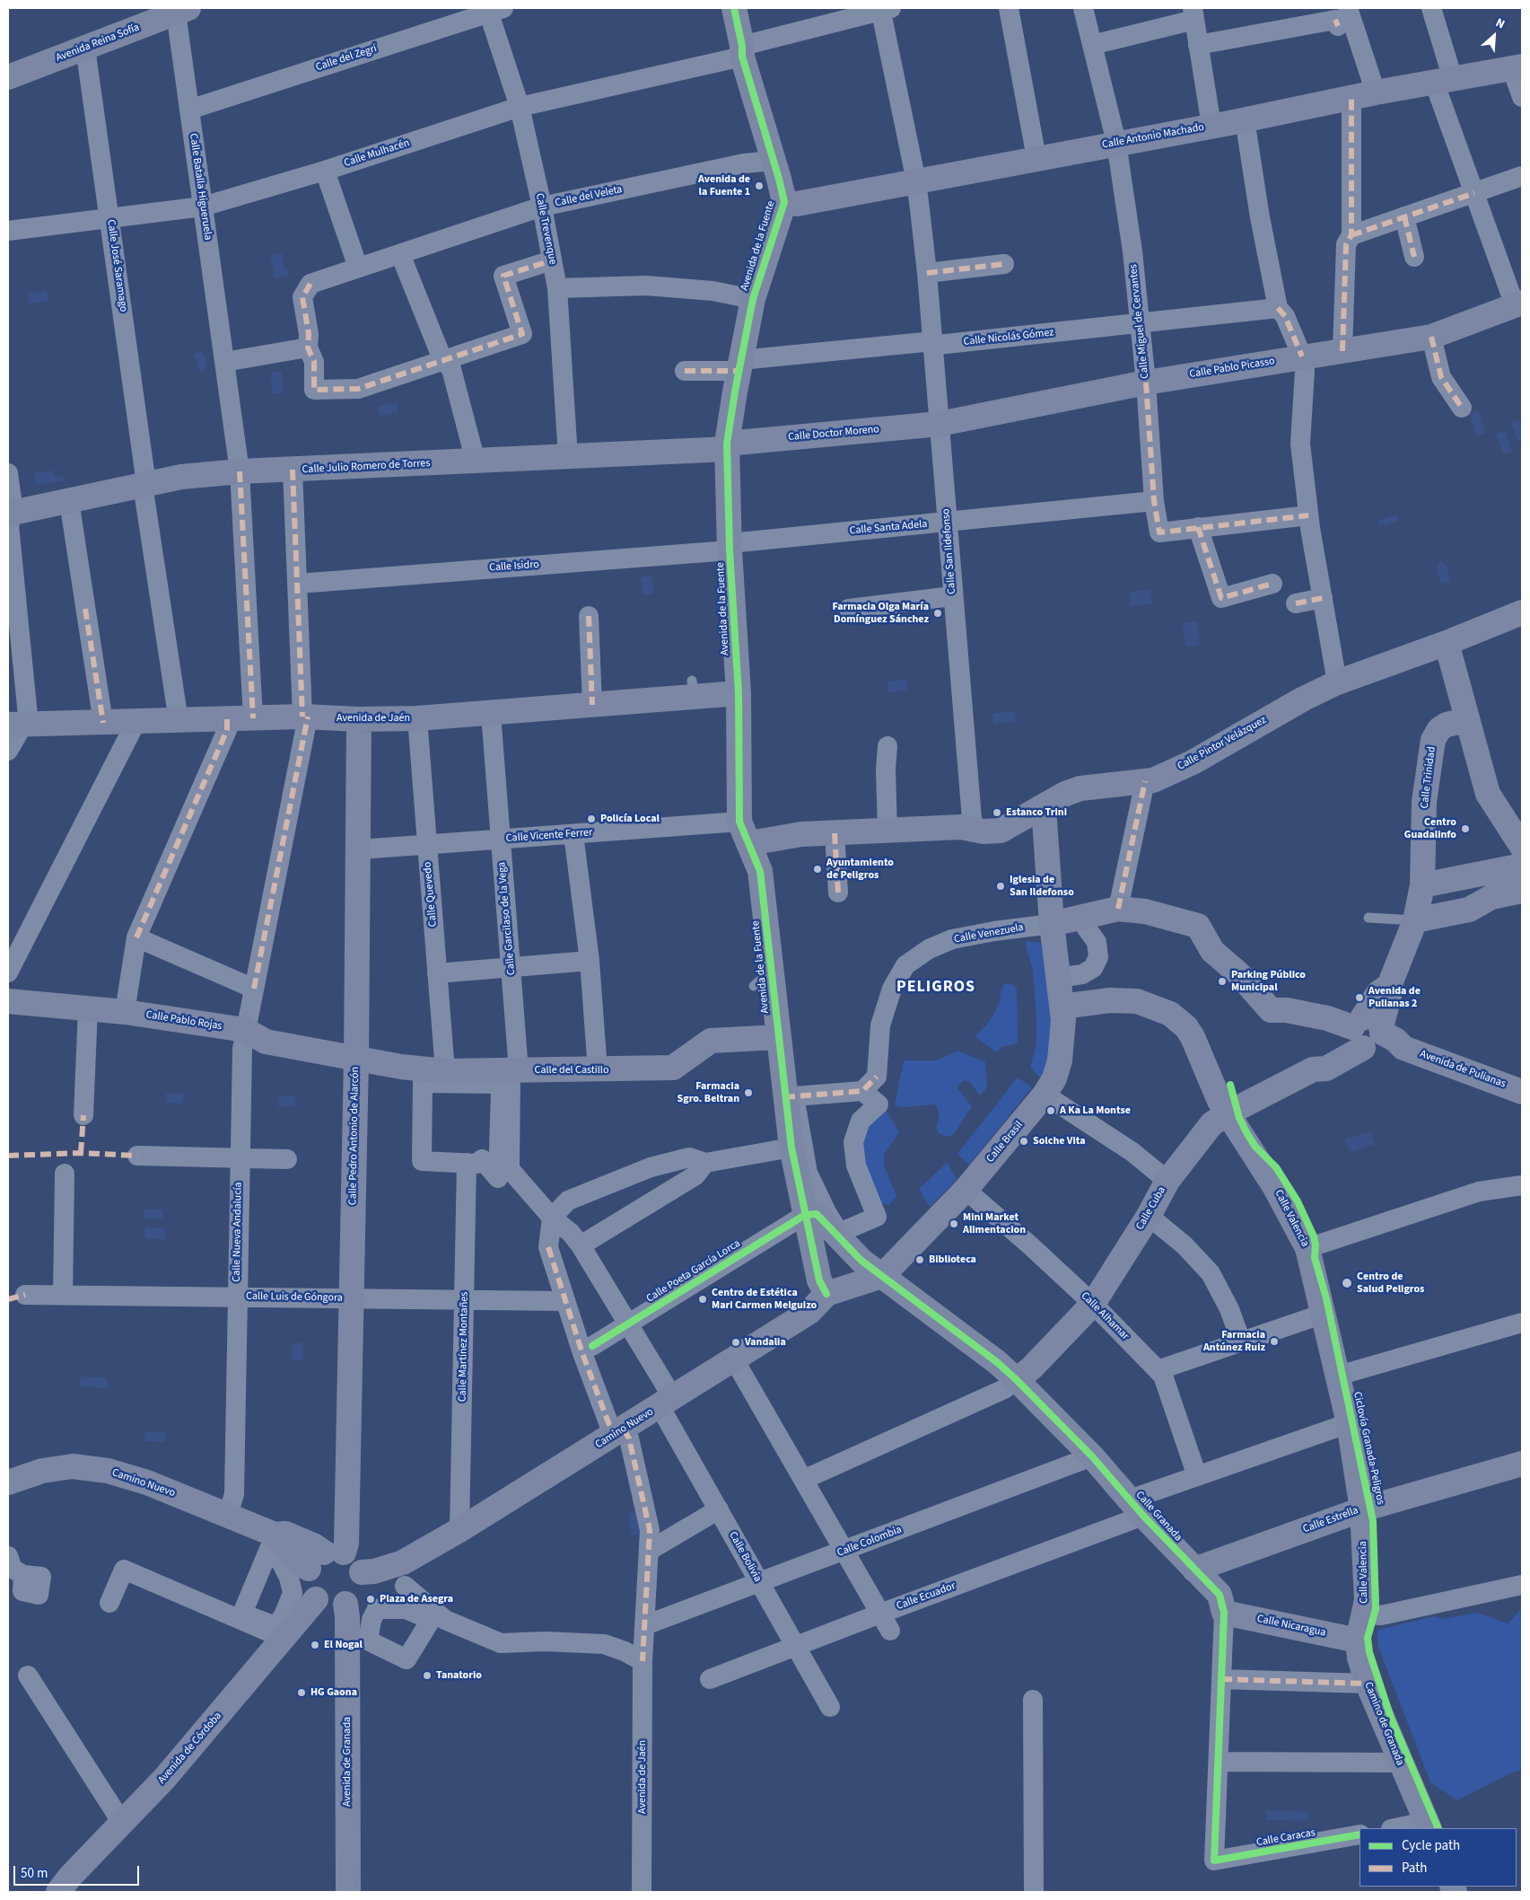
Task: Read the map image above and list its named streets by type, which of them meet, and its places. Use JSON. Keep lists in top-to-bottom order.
{
  "streets": {
    "street": [
      "Avenida Reina Sofía",
      "Calle del Zegrí",
      "Calle Antonio Machado",
      "Calle Mulhacén",
      "Calle Batalla Higueruela",
      "Calle del Veleta",
      "Calle Trevenque",
      "Avenida de la Fuente",
      "Calle José Saramago",
      "Calle Miguel de Cervantes",
      "Calle Nicolás Gómez",
      "Calle Pablo Picasso",
      "Calle Doctor Moreno",
      "Calle Julio Romero de Torres",
      "Calle Santa Adela",
      "Calle San Ildefonso",
      "Calle Isidro",
      "Avenida de Jaén",
      "Calle Pintor Velázquez",
      "Calle Trinidad",
      "Calle Vicente Ferrer",
      "Calle Quevedo",
      "Calle Garcilaso de la Vega",
      "Calle Venezuela",
      "Calle Pablo Rojas",
      "Avenida de Pulianas",
      "Calle del Castillo",
      "Calle Pedro Antonio de Alarcón",
      "Calle Brasil",
      "Calle Cuba",
      "Calle Valencia",
      "Calle Nueva Andalucía",
      "Calle Poeta García Lorca",
      "Calle Luis de Góngora",
      "Calle Alhamar",
      "Calle Martínez Montañes",
      "Camino Nuevo",
      "Calle Granada",
      "Calle Estrella",
      "Calle Colombia",
      "Calle Bolivia",
      "Calle Ecuador",
      "Calle Nicaragua",
      "Camino de Granada",
      "Avenida de Córdoba",
      "Avenida de Granada",
      "Calle Caracas"
    ],
    "cycle path": ["Ciclovía Granada-Peligros"]
  },
  "crossings": [
    ["Avenida Reina Sofía", "Calle Batalla Higueruela"],
    ["Avenida Reina Sofía", "Calle José Saramago"],
    ["Calle del Zegrí", "Calle Batalla Higueruela"],
    ["Calle del Zegrí", "Calle Trevenque"],
    ["Calle Antonio Machado", "Avenida de la Fuente"],
    ["Calle Antonio Machado", "Calle Miguel de Cervantes"],
    ["Calle Antonio Machado", "Calle San Ildefonso"],
    ["Calle Mulhacén", "Calle Batalla Higueruela"],
    ["Calle Mulhacén", "Calle Trevenque"],
    ["Calle Mulhacén", "Avenida de la Fuente"],
    ["Calle Mulhacén", "Calle José Saramago"],
    ["Calle Mulhacén", "Calle San Ildefonso"],
    ["Calle Batalla Higueruela", "Calle Julio Romero de Torres"],
    ["Calle Batalla Higueruela", "Avenida de Jaén"],
    ["Calle del Veleta", "Calle Trevenque"],
    ["Calle del Veleta", "Avenida de la Fuente"],
    ["Calle Trevenque", "Calle Julio Romero de Torres"],
    ["Avenida de la Fuente", "Calle Nicolás Gómez"],
    ["Avenida de la Fuente", "Calle Doctor Moreno"],
    ["Avenida de la Fuente", "Calle Julio Romero de Torres"],
    ["Avenida de la Fuente", "Calle Santa Adela"],
    ["Avenida de la Fuente", "Calle Isidro"],
    ["Avenida de la Fuente", "Avenida de Jaén"],
    ["Avenida de la Fuente", "Calle Pintor Velázquez"],
    ["Avenida de la Fuente", "Calle Vicente Ferrer"],
    ["Avenida de la Fuente", "Calle del Castillo"],
    ["Avenida de la Fuente", "Calle Poeta García Lorca"],
    ["Avenida de la Fuente", "Camino Nuevo"],
    ["Calle José Saramago", "Calle Julio Romero de Torres"],
    ["Calle José Saramago", "Avenida de Jaén"],
    ["Calle Miguel de Cervantes", "Calle Nicolás Gómez"],
    ["Calle Miguel de Cervantes", "Calle Pablo Picasso"],
    ["Calle Miguel de Cervantes", "Calle Santa Adela"],
    ["Calle Nicolás Gómez", "Calle San Ildefonso"],
    ["Calle Pablo Picasso", "Calle Doctor Moreno"],
    ["Calle Pablo Picasso", "Calle San Ildefonso"],
    ["Calle Doctor Moreno", "Calle Julio Romero de Torres"],
    ["Calle Doctor Moreno", "Calle San Ildefonso"],
    ["Calle Julio Romero de Torres", "Calle Nueva Andalucía"],
    ["Calle Santa Adela", "Calle San Ildefonso"],
    ["Calle Santa Adela", "Calle Isidro"],
    ["Calle San Ildefonso", "Calle Pintor Velázquez"],
    ["Calle Isidro", "Calle Nueva Andalucía"],
    ["Avenida de Jaén", "Calle Quevedo"],
    ["Avenida de Jaén", "Calle Garcilaso de la Vega"],
    ["Avenida de Jaén", "Calle Pedro Antonio de Alarcón"],
    ["Avenida de Jaén", "Calle Nueva Andalucía"],
    ["Avenida de Jaén", "Calle Luis de Góngora"],
    ["Avenida de Jaén", "Camino Nuevo"],
    ["Avenida de Jaén", "Calle Colombia"],
    ["Calle Trinidad", "Avenida de Pulianas"],
    ["Calle Trinidad", "Calle Cuba"],
    ["Calle Vicente Ferrer", "Calle Quevedo"],
    ["Calle Vicente Ferrer", "Calle Garcilaso de la Vega"],
    ["Calle Vicente Ferrer", "Calle Pedro Antonio de Alarcón"],
    ["Calle Quevedo", "Calle del Castillo"],
    ["Calle Garcilaso de la Vega", "Calle del Castillo"],
    ["Calle Garcilaso de la Vega", "Calle Bolivia"],
    ["Calle Venezuela", "Calle Brasil"],
    ["Calle Pablo Rojas", "Calle del Castillo"],
    ["Calle Pablo Rojas", "Calle Pedro Antonio de Alarcón"],
    ["Calle Pablo Rojas", "Calle Nueva Andalucía"],
    ["Avenida de Pulianas", "Calle Cuba"],
    ["Calle del Castillo", "Calle Pedro Antonio de Alarcón"],
    ["Calle Pedro Antonio de Alarcón", "Calle Luis de Góngora"],
    ["Calle Pedro Antonio de Alarcón", "Camino Nuevo"],
    ["Calle Pedro Antonio de Alarcón", "Avenida de Córdoba"],
    ["Calle Pedro Antonio de Alarcón", "Avenida de Granada"],
    ["Calle Brasil", "Calle Valencia"],
    ["Calle Brasil", "Calle Alhamar"],
    ["Calle Brasil", "Camino Nuevo"],
    ["Calle Brasil", "Calle Granada"],
    ["Calle Cuba", "Calle Valencia"],
    ["Calle Cuba", "Calle Alhamar"],
    ["Calle Cuba", "Calle Granada"],
    ["Calle Valencia", "Calle Estrella"],
    ["Calle Valencia", "Calle Ecuador"],
    ["Calle Valencia", "Camino de Granada"],
    ["Calle Nueva Andalucía", "Calle Luis de Góngora"],
    ["Calle Nueva Andalucía", "Camino Nuevo"],
    ["Calle Poeta García Lorca", "Calle Bolivia"],
    ["Calle Luis de Góngora", "Calle Martínez Montañes"],
    ["Calle Alhamar", "Calle Ecuador"],
    ["Calle Martínez Montañes", "Camino Nuevo"],
    ["Camino Nuevo", "Calle Granada"],
    ["Camino Nuevo", "Calle Bolivia"],
    ["Camino Nuevo", "Avenida de Córdoba"],
    ["Camino Nuevo", "Avenida de Granada"],
    ["Calle Granada", "Calle Estrella"],
    ["Calle Granada", "Calle Colombia"],
    ["Calle Granada", "Calle Ecuador"],
    ["Calle Granada", "Calle Nicaragua"],
    ["Calle Granada", "Calle Caracas"],
    ["Calle Colombia", "Calle Bolivia"],
    ["Calle Bolivia", "Calle Ecuador"],
    ["Calle Nicaragua", "Camino de Granada"],
    ["Avenida de Córdoba", "Avenida de Granada"]
  ],
  "districts": ["PELIGROS"],
  "places": [
    "Avenida de la Fuente 1",
    "Farmacia Olga María Domínguez Sánchez",
    "Estanco Trini",
    "Policía Local",
    "Centro Guadalinfo",
    "Ayuntamiento de Peligros",
    "Iglesia de San Ildefonso",
    "Parking Público Municipal",
    "Avenida de Pulianas 2",
    "Farmacia Sgro. Beltran",
    "A Ka La Montse",
    "Solche Vita",
    "Mini Market Alimentacion",
    "Biblioteca",
    "Centro de Salud Peligros",
    "Centro de Estética Mari Carmen Melguizo",
    "Farmacia Antúnez Ruiz",
    "Vandalia",
    "Plaza de Asegra",
    "El Nogal",
    "Tanatorio",
    "HG Gaona"
  ],
  "legend": ["Cycle path", "Path"],
  "scale_bar": "50 m",
  "north": "top right"
}
